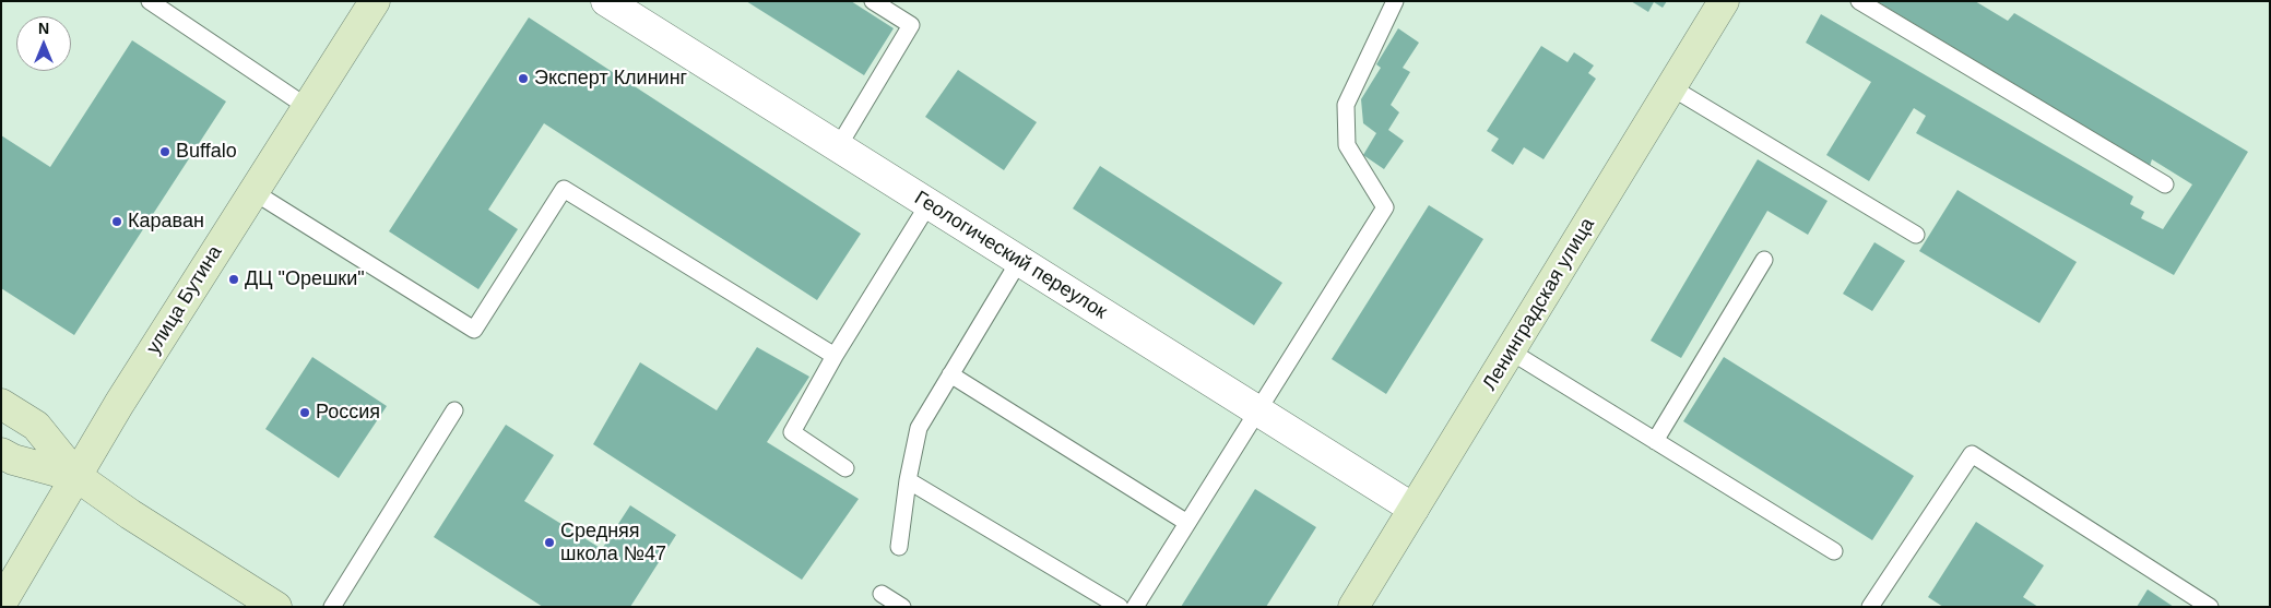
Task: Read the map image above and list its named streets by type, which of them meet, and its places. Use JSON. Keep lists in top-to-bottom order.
{
  "streets": {
    "street": ["Геологический переулок", "улица Бутина", "Ленинградская улица"]
  },
  "crossings": [
    ["Геологический переулок", "Ленинградская улица"]
  ],
  "places": [
    "Эксперт Клининг",
    "Buffalo",
    "Караван",
    "ДЦ \"Орешки\"",
    "Россия",
    "Средняя школа №47"
  ],
  "north": "top"
}
